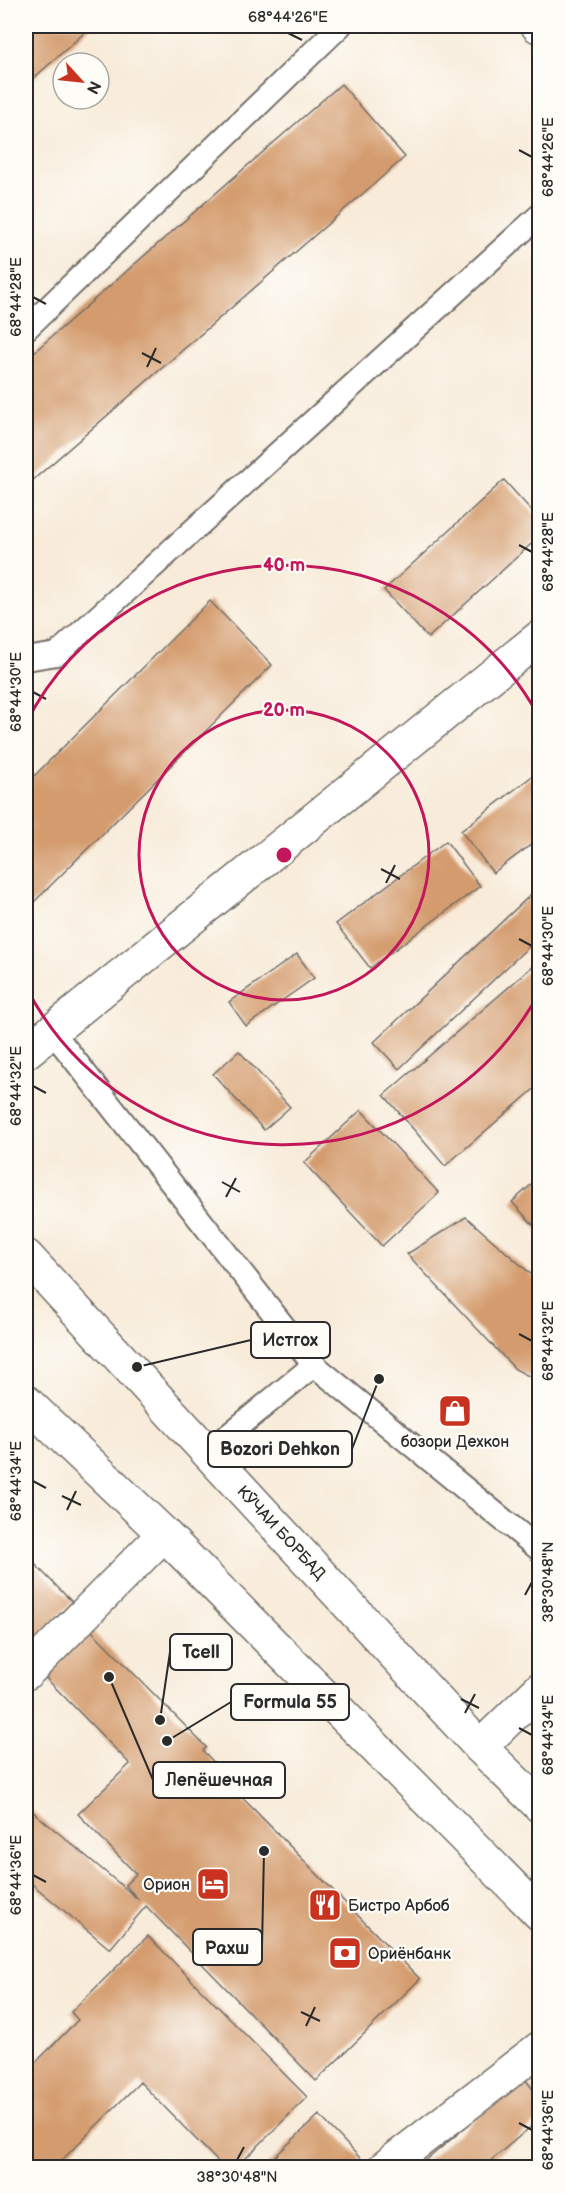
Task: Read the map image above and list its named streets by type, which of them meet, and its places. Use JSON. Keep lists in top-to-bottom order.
{
  "streets": {
    "main road": ["КӮЧАИ БОРБАД"]
  },
  "places": {
    "other": [
      "Истгох",
      "Bozori Dehkon",
      "Лепёшечная",
      "Tcell",
      "Formula 55",
      "Рахш"
    ],
    "shop": ["бозори Дехкон"],
    "hotel": ["Орион"],
    "restaurant": ["Бистро Арбоб"],
    "bank": ["Ориёнбанк"]
  },
  "north": "bottom right",
  "coordinates": [
    "68°44'26\"E",
    "68°44'28\"E",
    "68°44'30\"E",
    "68°44'32\"E",
    "68°44'34\"E",
    "38°30'48\"N",
    "68°44'36\"E"
  ],
  "rings": ["40 m", "20 m"]
}
